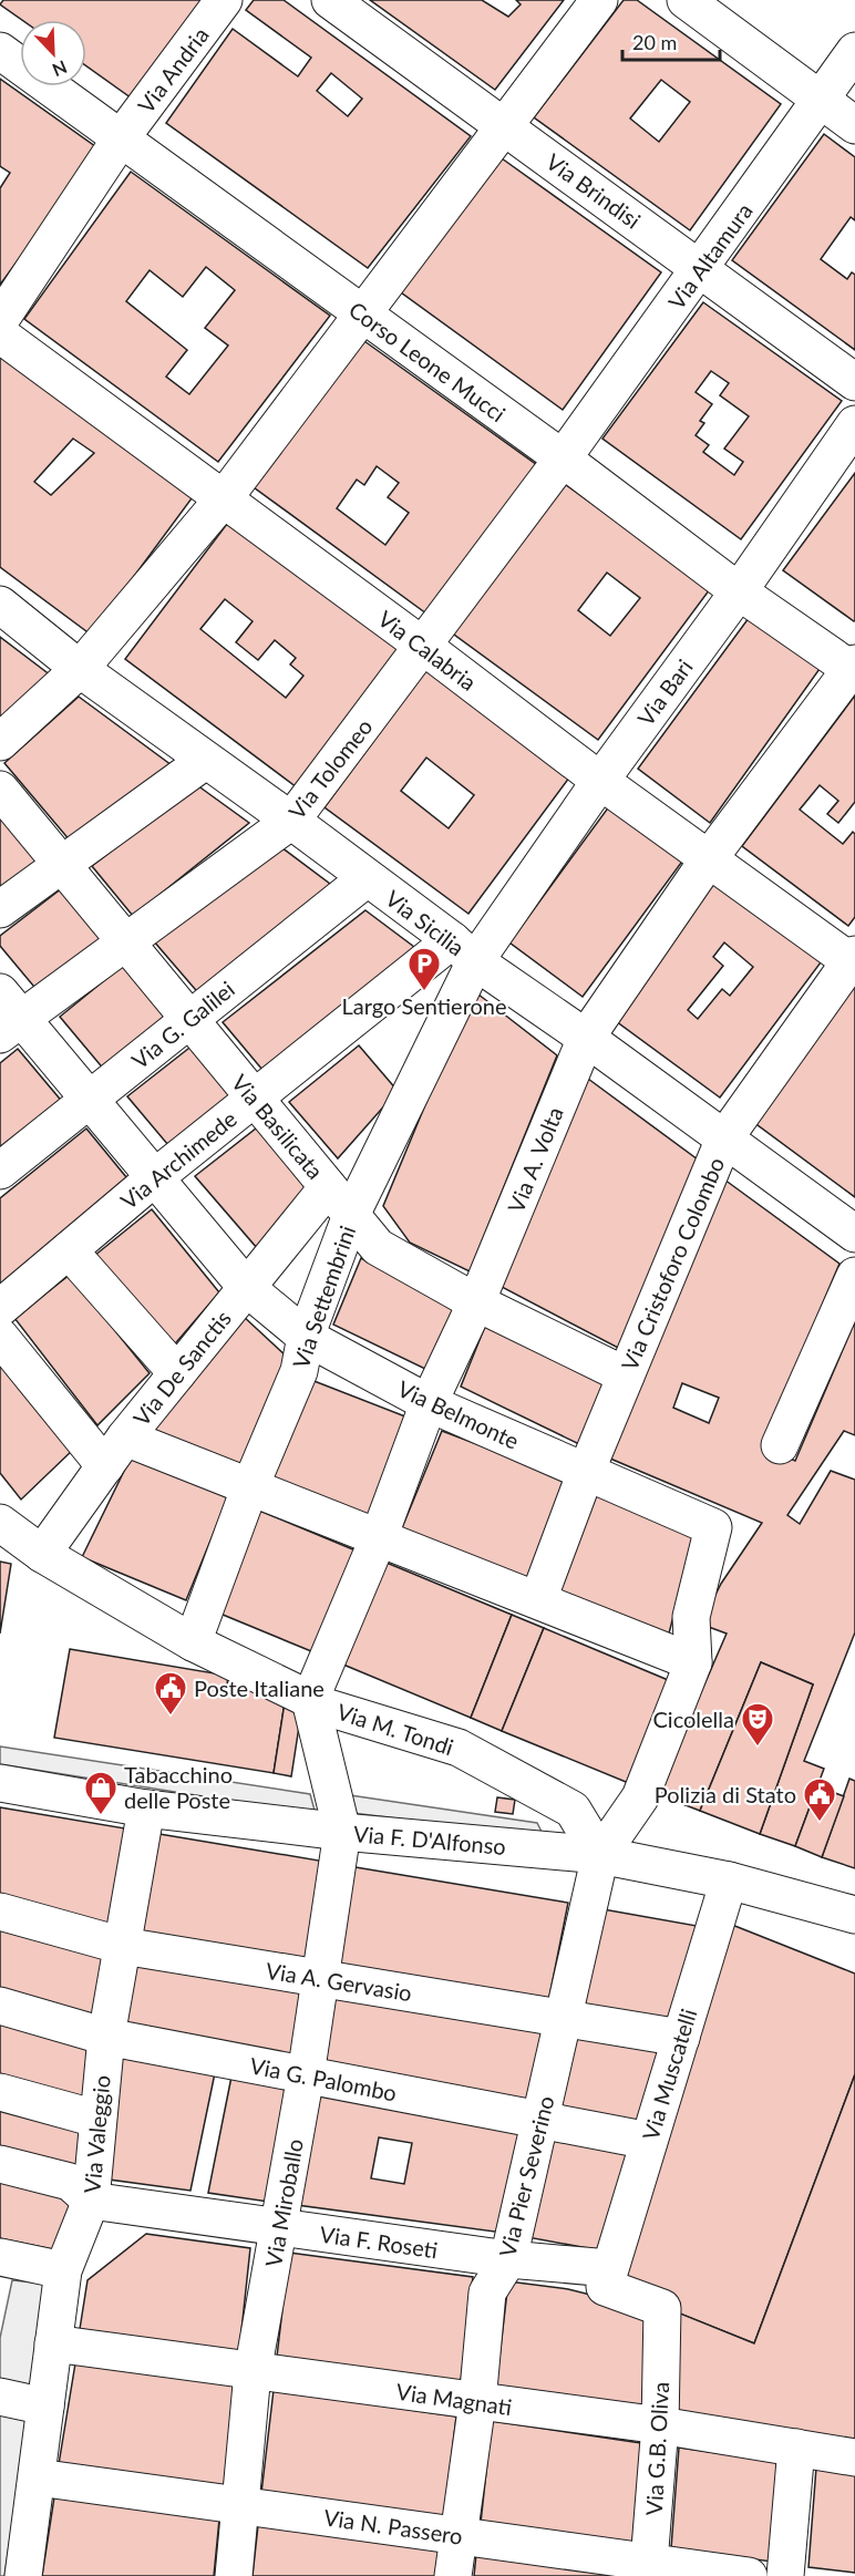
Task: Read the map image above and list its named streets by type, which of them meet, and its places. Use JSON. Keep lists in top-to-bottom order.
{
  "streets": {
    "street": [
      "Via Andria",
      "Via Brindisi",
      "Via Altamura",
      "Corso Leone Mucci",
      "Via Calabria",
      "Via Bari",
      "Via Tolomeo",
      "Via Sicilia",
      "Via G. Galilei",
      "Via Basilicata",
      "Via Archimede",
      "Via A. Volta",
      "Via Cristoforo Colombo",
      "Via Settembrini",
      "Via De Sanctis",
      "Via Belmonte",
      "Via M. Tondi",
      "Via F. D'Alfonso",
      "Via A. Gervasio",
      "Via Muscatelli",
      "Via G. Palombo",
      "Via Valeggio",
      "Via Pier Severino",
      "Via Miroballo",
      "Via F. Roseti",
      "Via Magnati",
      "Via G.B. Oliva",
      "Via N. Passero"
    ]
  },
  "crossings": [
    ["Via Andria", "Corso Leone Mucci"],
    ["Via Brindisi", "Via Altamura"],
    ["Via Altamura", "Corso Leone Mucci"],
    ["Via Altamura", "Via Tolomeo"],
    ["Corso Leone Mucci", "Via Bari"],
    ["Corso Leone Mucci", "Via Tolomeo"],
    ["Corso Leone Mucci", "Via A. Volta"],
    ["Via Calabria", "Via Bari"],
    ["Via Calabria", "Via Tolomeo"],
    ["Via Calabria", "Via A. Volta"],
    ["Via Calabria", "Via Cristoforo Colombo"],
    ["Via Bari", "Via Sicilia"],
    ["Via Bari", "Via Archimede"],
    ["Via Bari", "Via Settembrini"],
    ["Via Tolomeo", "Via Sicilia"],
    ["Via Tolomeo", "Via Basilicata"],
    ["Via Tolomeo", "Via Belmonte"],
    ["Via Sicilia", "Via G. Galilei"],
    ["Via Sicilia", "Via Archimede"],
    ["Via Sicilia", "Via A. Volta"],
    ["Via Sicilia", "Via Cristoforo Colombo"],
    ["Via Sicilia", "Via Settembrini"],
    ["Via G. Galilei", "Via Basilicata"],
    ["Via G. Galilei", "Via Belmonte"],
    ["Via Basilicata", "Via Archimede"],
    ["Via Basilicata", "Via A. Volta"],
    ["Via Basilicata", "Via Cristoforo Colombo"],
    ["Via Basilicata", "Via Settembrini"],
    ["Via Basilicata", "Via De Sanctis"],
    ["Via Archimede", "Via Settembrini"],
    ["Via Archimede", "Via Belmonte"],
    ["Via A. Volta", "Via Belmonte"],
    ["Via A. Volta", "Via M. Tondi"],
    ["Via Cristoforo Colombo", "Via Belmonte"],
    ["Via Settembrini", "Via Belmonte"],
    ["Via Settembrini", "Via M. Tondi"],
    ["Via De Sanctis", "Via Belmonte"],
    ["Via De Sanctis", "Via M. Tondi"],
    ["Via Belmonte", "Via M. Tondi"],
    ["Via Belmonte", "Via F. D'Alfonso"],
    ["Via Belmonte", "Via Pier Severino"],
    ["Via M. Tondi", "Via F. D'Alfonso"],
    ["Via M. Tondi", "Via Pier Severino"],
    ["Via F. D'Alfonso", "Via Muscatelli"],
    ["Via F. D'Alfonso", "Via Valeggio"],
    ["Via F. D'Alfonso", "Via Pier Severino"],
    ["Via F. D'Alfonso", "Via Miroballo"],
    ["Via A. Gervasio", "Via Muscatelli"],
    ["Via A. Gervasio", "Via Valeggio"],
    ["Via A. Gervasio", "Via Pier Severino"],
    ["Via A. Gervasio", "Via Miroballo"],
    ["Via Muscatelli", "Via G. Palombo"],
    ["Via Muscatelli", "Via F. Roseti"],
    ["Via Muscatelli", "Via G.B. Oliva"],
    ["Via G. Palombo", "Via Valeggio"],
    ["Via G. Palombo", "Via Pier Severino"],
    ["Via G. Palombo", "Via Miroballo"],
    ["Via Valeggio", "Via F. Roseti"],
    ["Via Valeggio", "Via Magnati"],
    ["Via Valeggio", "Via N. Passero"],
    ["Via Pier Severino", "Via F. Roseti"],
    ["Via Pier Severino", "Via Magnati"],
    ["Via Pier Severino", "Via N. Passero"],
    ["Via Miroballo", "Via F. Roseti"],
    ["Via Miroballo", "Via Magnati"],
    ["Via Miroballo", "Via N. Passero"],
    ["Via F. Roseti", "Via G.B. Oliva"],
    ["Via Magnati", "Via G.B. Oliva"],
    ["Via G.B. Oliva", "Via N. Passero"]
  ],
  "places": {
    "parking": ["Largo Sentierone"],
    "public building": ["Poste Italiane", "Polizia di Stato"],
    "theatre": ["Cicolella"],
    "shop": ["Tabacchino delle Poste"]
  },
  "scale_bar": "20 m",
  "north": "bottom right"
}
